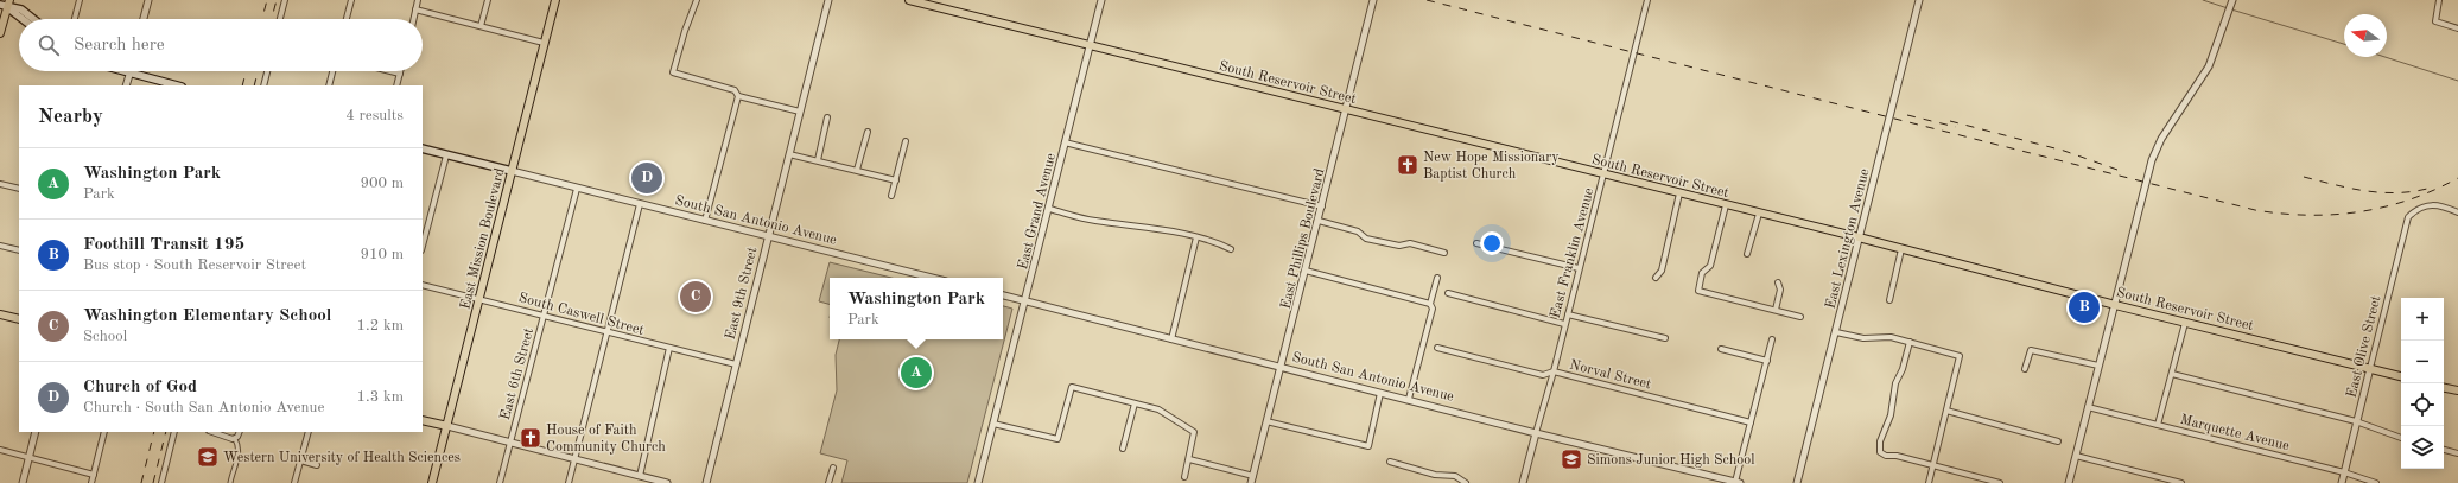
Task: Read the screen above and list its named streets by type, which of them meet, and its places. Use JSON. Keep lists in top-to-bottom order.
{
  "streets": {
    "main road": ["South Reservoir Street", "South San Antonio Avenue", "East Mission Boulevard"],
    "street": [
      "East Grand Avenue",
      "East Phillips Boulevard",
      "East Lexington Avenue",
      "East Franklin Avenue",
      "East 9th Street",
      "South Caswell Street",
      "East Olive Street",
      "East 6th Street",
      "Norval Street",
      "Marquette Avenue"
    ]
  },
  "crossings": [
    ["South Reservoir Street", "East Grand Avenue"],
    ["South Reservoir Street", "East Phillips Boulevard"],
    ["South Reservoir Street", "East Lexington Avenue"],
    ["South Reservoir Street", "East Franklin Avenue"],
    ["South Reservoir Street", "East Olive Street"],
    ["East Grand Avenue", "South San Antonio Avenue"],
    ["South San Antonio Avenue", "East Mission Boulevard"],
    ["South San Antonio Avenue", "East Phillips Boulevard"],
    ["South San Antonio Avenue", "East Franklin Avenue"],
    ["South San Antonio Avenue", "East 9th Street"],
    ["South San Antonio Avenue", "East 6th Street"],
    ["East Mission Boulevard", "South Caswell Street"],
    ["East Franklin Avenue", "Norval Street"],
    ["East 9th Street", "South Caswell Street"],
    ["South Caswell Street", "East 6th Street"],
    ["East Olive Street", "Marquette Avenue"]
  ],
  "places": {
    "church": ["New Hope Missionary Baptist Church", "House of Faith Community Church"],
    "school or university": ["Western University of Health Sciences", "Simons Junior High School"]
  },
  "north": "left",
  "page": {
    "search": "Search here",
    "heading": ["Nearby", "4 results"],
    "list": [
      {
        "mark": "A",
        "name": "Washington Park",
        "note": "Park",
        "value": "900 m"
      },
      {
        "mark": "B",
        "name": "Foothill Transit 195",
        "note": "Bus stop · South Reservoir Street",
        "value": "910 m"
      },
      {
        "mark": "C",
        "name": "Washington Elementary School",
        "note": "School",
        "value": "1.2 km"
      },
      {
        "mark": "D",
        "name": "Church of God",
        "note": "Church · South San Antonio Avenue",
        "value": "1.3 km"
      }
    ],
    "pins": [
      "D",
      "C",
      "B",
      "A"
    ],
    "popup": ["Washington Park", "Park"],
    "map_buttons": ["+", "−"]
  }
}
